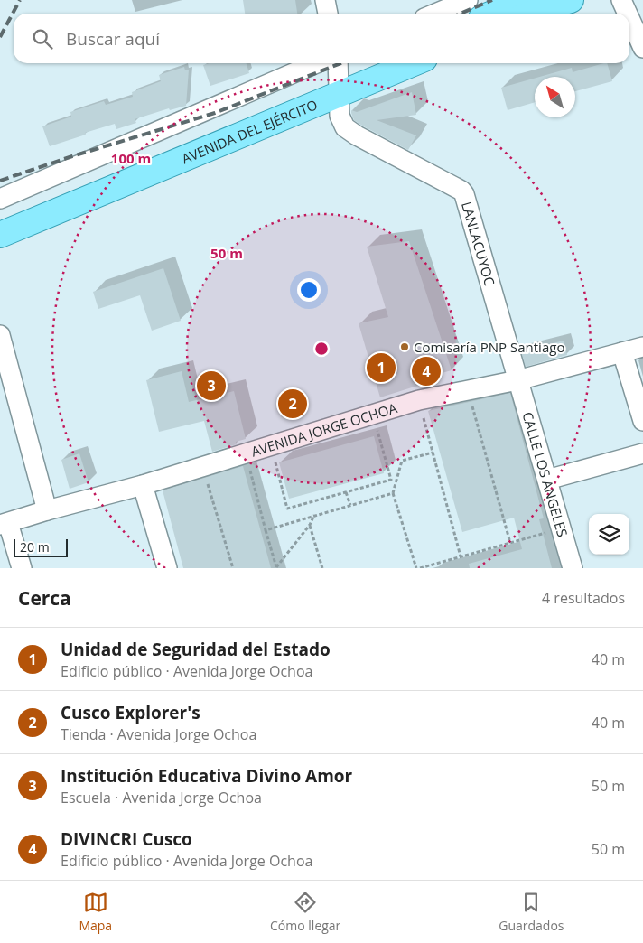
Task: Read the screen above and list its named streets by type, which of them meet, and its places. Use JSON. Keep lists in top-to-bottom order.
{
  "streets": {
    "main road": ["AVENIDA DEL EJÉRCITO"],
    "street": ["LANLACUYOC", "AVENIDA JORGE OCHOA", "CALLE LOS ANGELES"]
  },
  "crossings": [
    ["AVENIDA DEL EJÉRCITO", "LANLACUYOC"],
    ["LANLACUYOC", "AVENIDA JORGE OCHOA"],
    ["LANLACUYOC", "CALLE LOS ANGELES"],
    ["AVENIDA JORGE OCHOA", "CALLE LOS ANGELES"]
  ],
  "places": ["Comisaría PNP Santiago"],
  "scale_bar": "20 m",
  "north": "top left",
  "page": {
    "search": "Buscar aquí",
    "pins": [
      "1",
      "4",
      "3",
      "2"
    ],
    "scale": "20 m",
    "heading": ["Cerca", "4 resultados"],
    "list": [
      {
        "mark": "1",
        "name": "Unidad de Seguridad del Estado",
        "note": "Edificio público · Avenida Jorge Ochoa",
        "value": "40 m"
      },
      {
        "mark": "2",
        "name": "Cusco Explorer's",
        "note": "Tienda · Avenida Jorge Ochoa",
        "value": "40 m"
      },
      {
        "mark": "3",
        "name": "Institución Educativa Divino Amor",
        "note": "Escuela · Avenida Jorge Ochoa",
        "value": "50 m"
      },
      {
        "mark": "4",
        "name": "DIVINCRI Cusco",
        "note": "Edificio público · Avenida Jorge Ochoa",
        "value": "50 m"
      }
    ],
    "nav": ["Mapa", "Cómo llegar", "Guardados"]
  },
  "rings": ["100 m", "50 m"]
}
